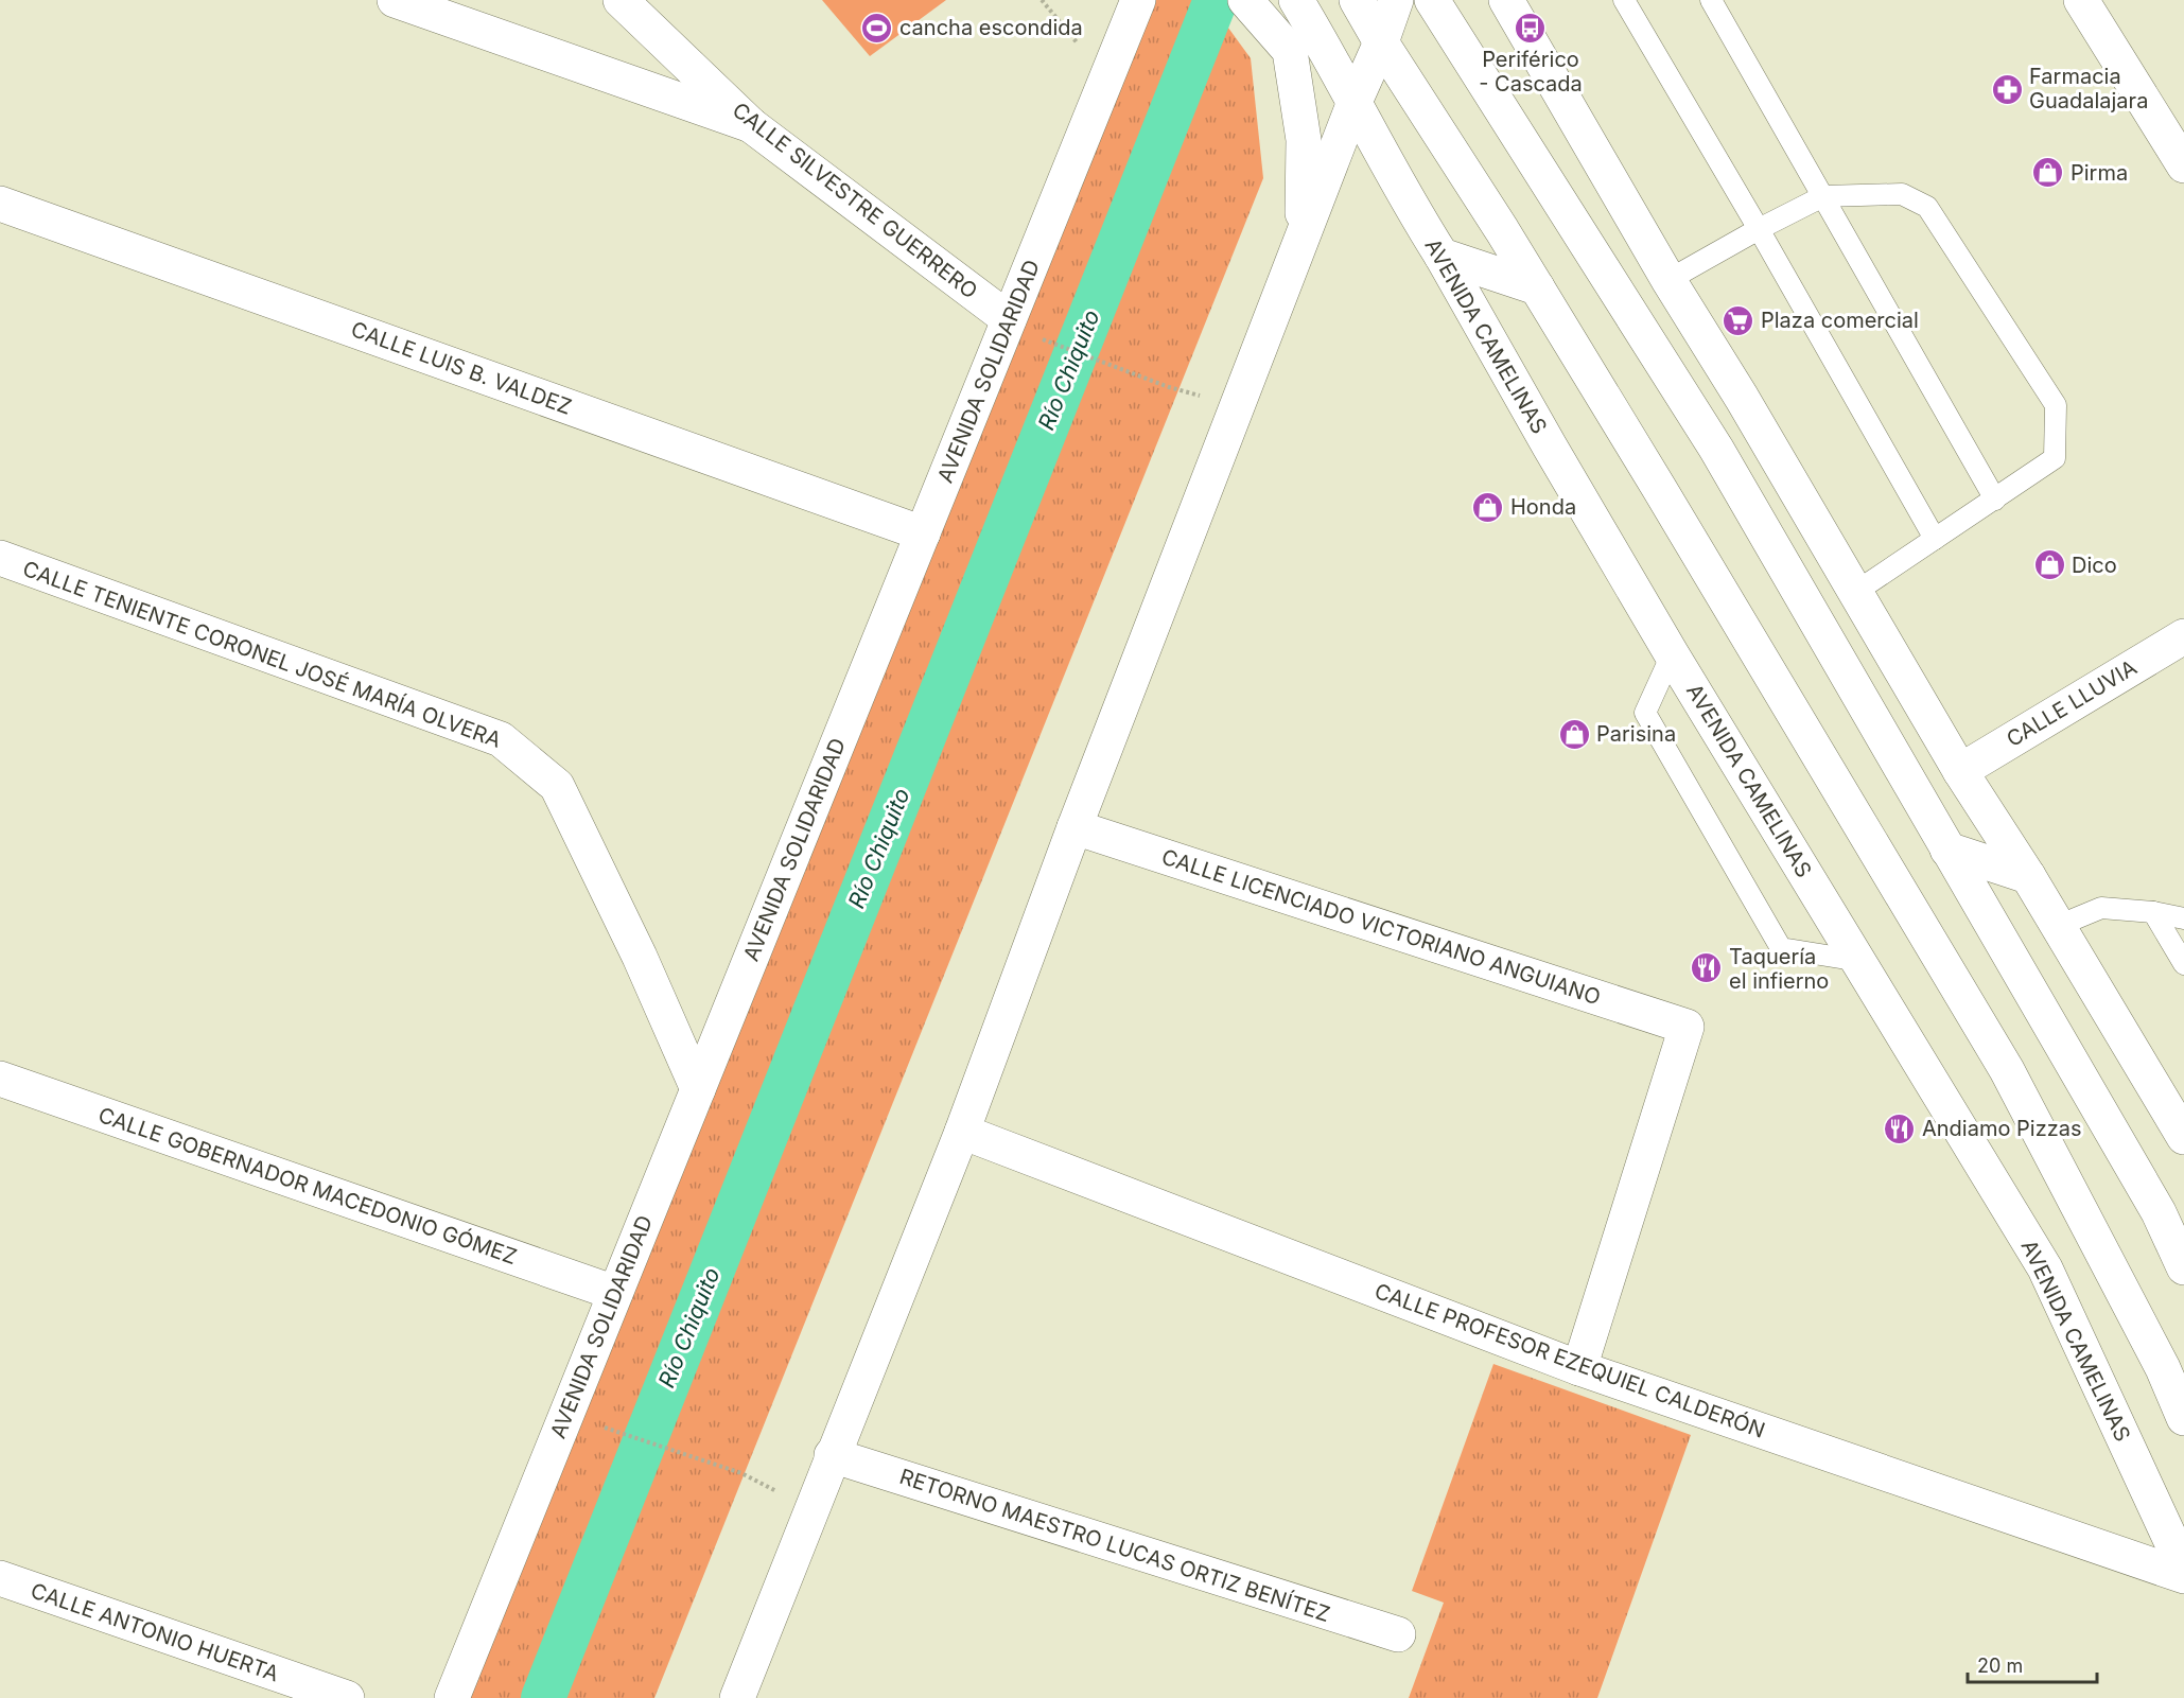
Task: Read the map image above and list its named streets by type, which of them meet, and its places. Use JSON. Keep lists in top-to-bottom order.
{
  "streets": {
    "main road": [
      "CALLE SILVESTRE GUERRERO",
      "AVENIDA CAMELINAS",
      "CALLE LUIS B. VALDEZ",
      "AVENIDA SOLIDARIDAD",
      "CALLE TENIENTE CORONEL JOSÉ MARÍA OLVERA",
      "CALLE LLUVIA",
      "CALLE LICENCIADO VICTORIANO ANGUIANO",
      "CALLE GOBERNADOR MACEDONIO GÓMEZ",
      "CALLE PROFESOR EZEQUIEL CALDERÓN",
      "RETORNO MAESTRO LUCAS ORTIZ BENÍTEZ",
      "CALLE ANTONIO HUERTA"
    ]
  },
  "crossings": [
    ["CALLE SILVESTRE GUERRERO", "AVENIDA SOLIDARIDAD"],
    ["CALLE LUIS B. VALDEZ", "AVENIDA SOLIDARIDAD"],
    ["AVENIDA SOLIDARIDAD", "CALLE TENIENTE CORONEL JOSÉ MARÍA OLVERA"],
    ["AVENIDA SOLIDARIDAD", "CALLE GOBERNADOR MACEDONIO GÓMEZ"],
    ["CALLE LICENCIADO VICTORIANO ANGUIANO", "CALLE PROFESOR EZEQUIEL CALDERÓN"]
  ],
  "water": ["Río Chiquito"],
  "places": {
    "sports": ["cancha escondida"],
    "bus stop": ["Periférico - Cascada"],
    "pharmacy": ["Farmacia Guadalajara"],
    "shop": [
      "Pirma",
      "Honda",
      "Dico",
      "Parisina"
    ],
    "supermarket": ["Plaza comercial"],
    "restaurant": ["Taquería el infierno", "Andiamo Pizzas"]
  },
  "scale_bar": "20 m"
}
